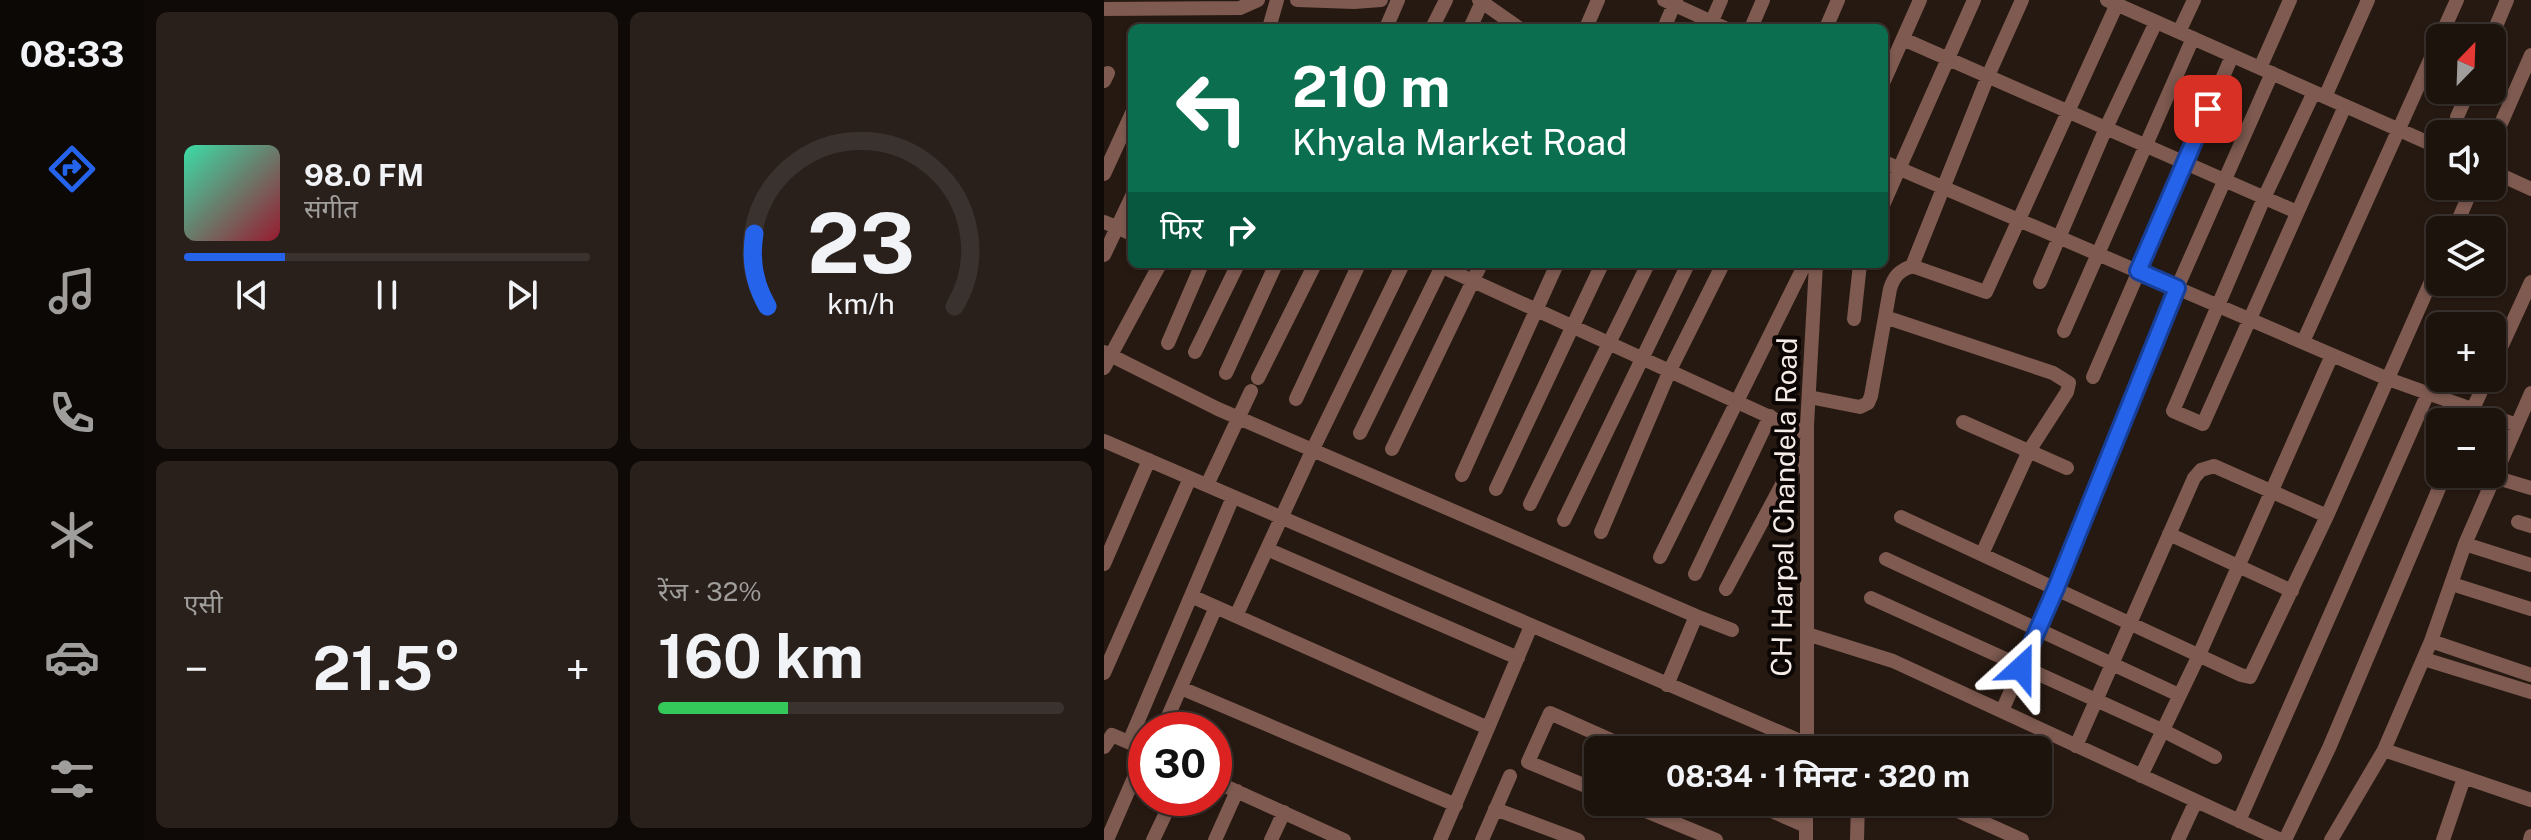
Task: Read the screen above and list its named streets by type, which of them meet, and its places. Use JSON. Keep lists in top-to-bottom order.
{
  "streets": {
    "street": ["CH Harpal Chandela Road"]
  },
  "north": "top right",
  "page": {
    "tabs": "08:33",
    "map_buttons": ["+", "−"],
    "turn": ["210 m", "Khyala Market Road"],
    "song": ["98.0 FM", "संगीत"],
    "then": "फिर",
    "tile": [
      "एसी",
      ["रेंज · 32%", "160 km"]
    ],
    "heat": ["−", "21.5°", "+"],
    "limit": "30",
    "trip": "08:34 · 1 मिनट · 320 m",
    "gauge": ["23", "km/h"]
  }
}
